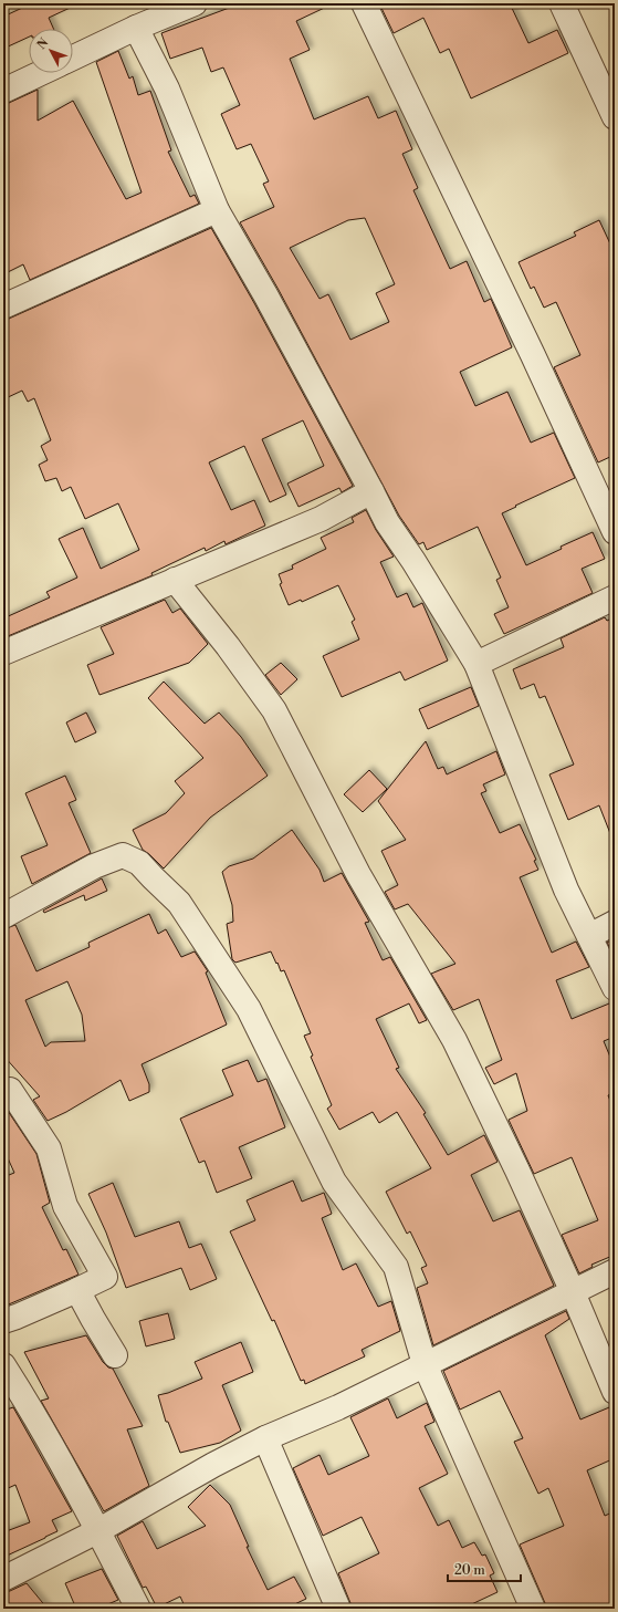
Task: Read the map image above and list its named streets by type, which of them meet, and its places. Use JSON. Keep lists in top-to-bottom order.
{
  "scale_bar": "20 m",
  "north": "top left"
}
